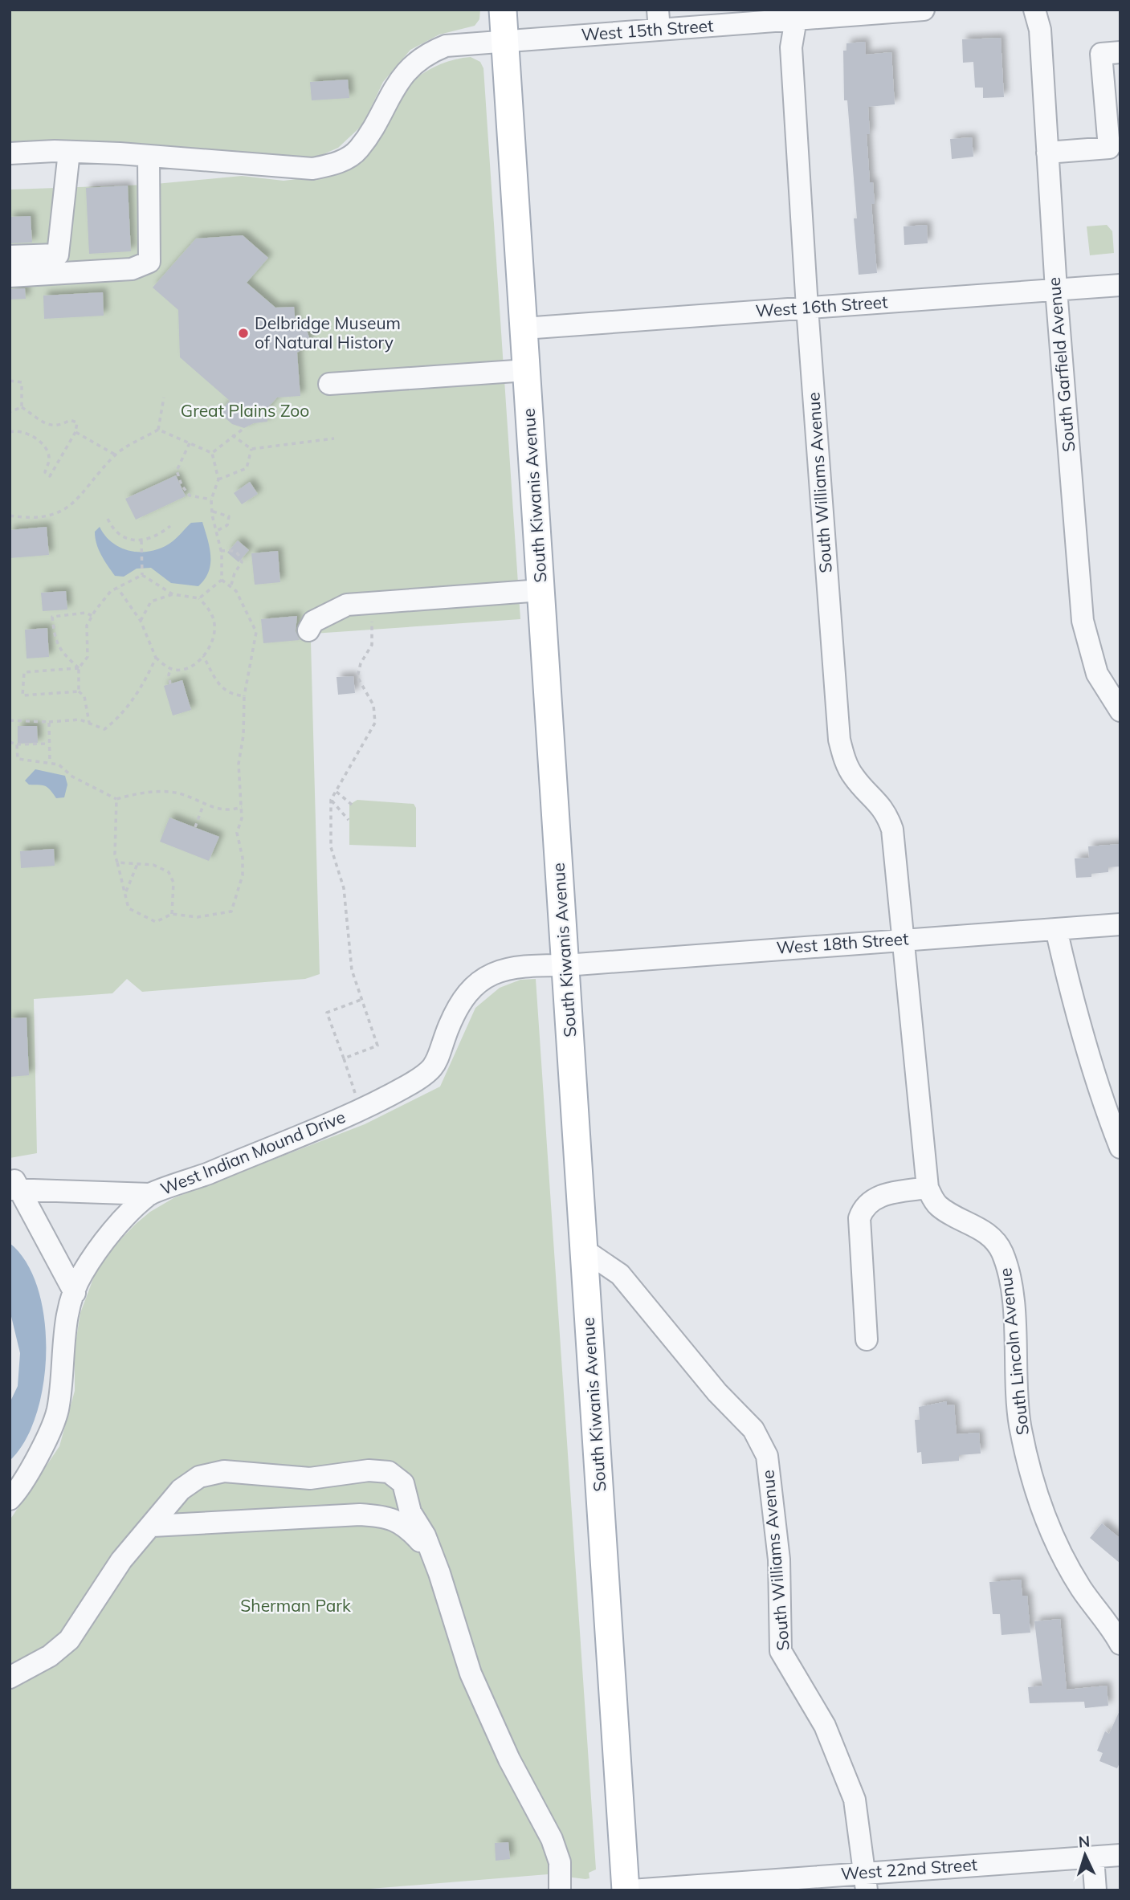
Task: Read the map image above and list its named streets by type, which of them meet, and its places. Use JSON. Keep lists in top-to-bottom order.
{
  "streets": {
    "main road": ["South Kiwanis Avenue"],
    "street": [
      "West 15th Street",
      "West 16th Street",
      "South Garfield Avenue",
      "South Williams Avenue",
      "West 18th Street",
      "West Indian Mound Drive",
      "South Lincoln Avenue",
      "West 22nd Street"
    ]
  },
  "crossings": [
    ["West 15th Street", "South Williams Avenue"],
    ["West 15th Street", "South Kiwanis Avenue"],
    ["West 16th Street", "South Garfield Avenue"],
    ["West 16th Street", "South Williams Avenue"],
    ["West 16th Street", "South Kiwanis Avenue"],
    ["South Williams Avenue", "South Kiwanis Avenue"],
    ["South Williams Avenue", "West 18th Street"],
    ["South Williams Avenue", "West 22nd Street"],
    ["South Kiwanis Avenue", "West 18th Street"],
    ["South Kiwanis Avenue", "West Indian Mound Drive"],
    ["West 18th Street", "West Indian Mound Drive"]
  ],
  "parks": ["Great Plains Zoo", "Sherman Park"],
  "places": ["Delbridge Museum of Natural History"],
  "north": "top"
}
